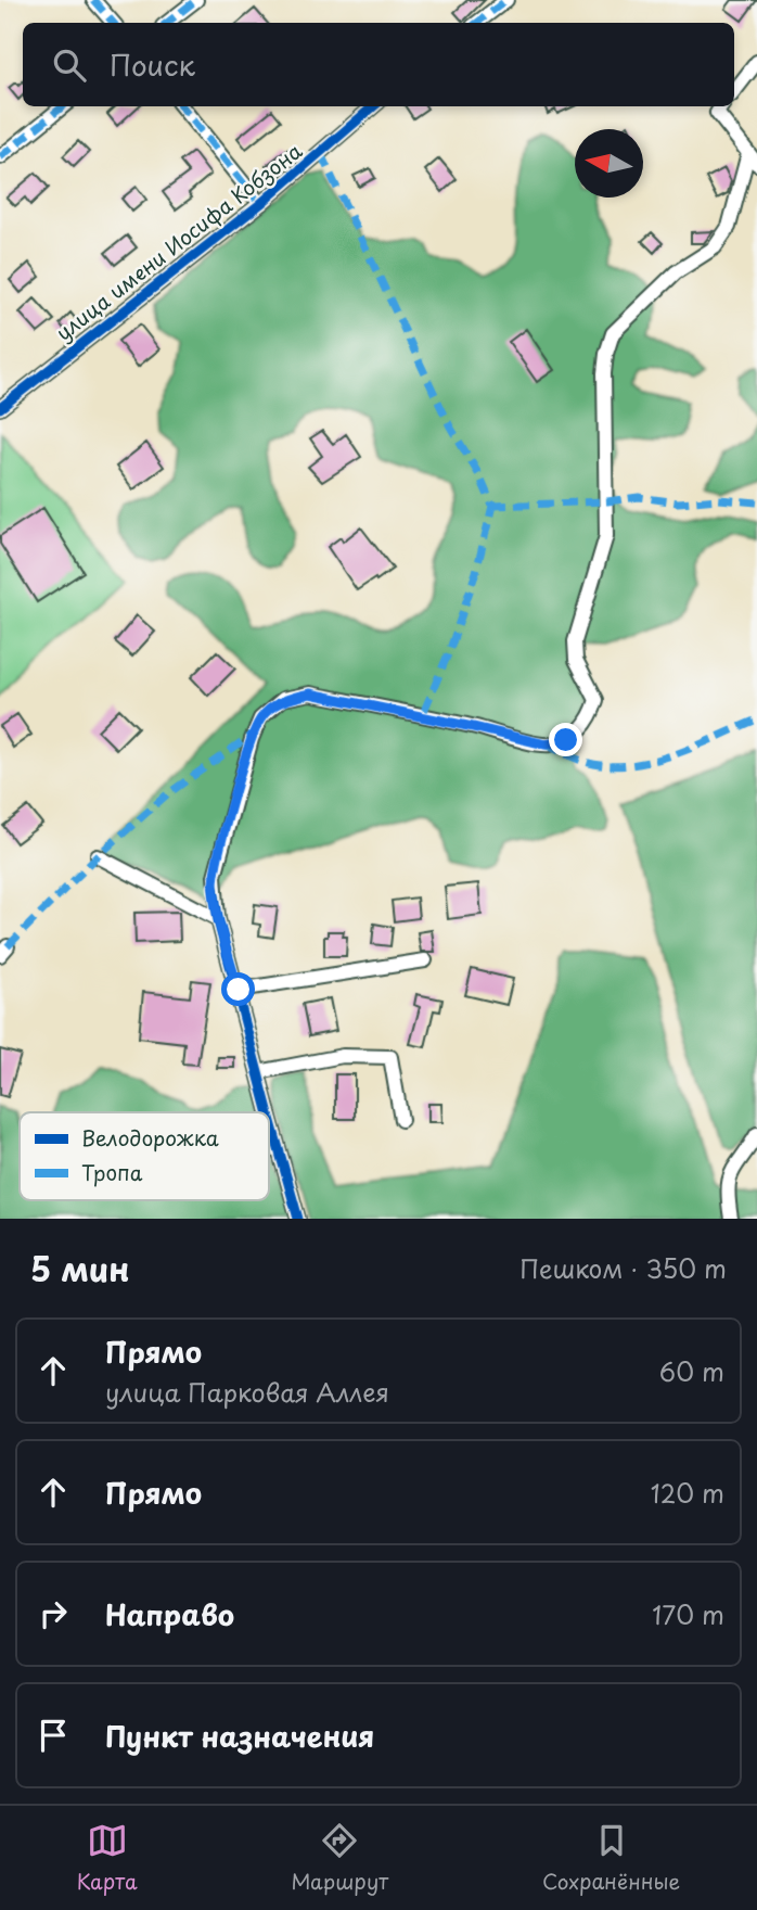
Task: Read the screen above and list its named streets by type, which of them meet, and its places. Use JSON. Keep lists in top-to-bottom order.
{
  "streets": {
    "street": ["улица имени Иосифа Кобзона"]
  },
  "legend": ["Велодорожка", "Тропа"],
  "north": "left",
  "page": {
    "search": "Поиск",
    "heading": ["5 мин", "Пешком · 350 m"],
    "list": [
      ["Прямо", "улица Парковая Аллея", "60 m"],
      ["Прямо", "120 m"],
      ["Направо", "170 m"],
      "Пункт назначения"
    ],
    "nav": ["Карта", "Маршрут", "Сохранённые"]
  }
}
